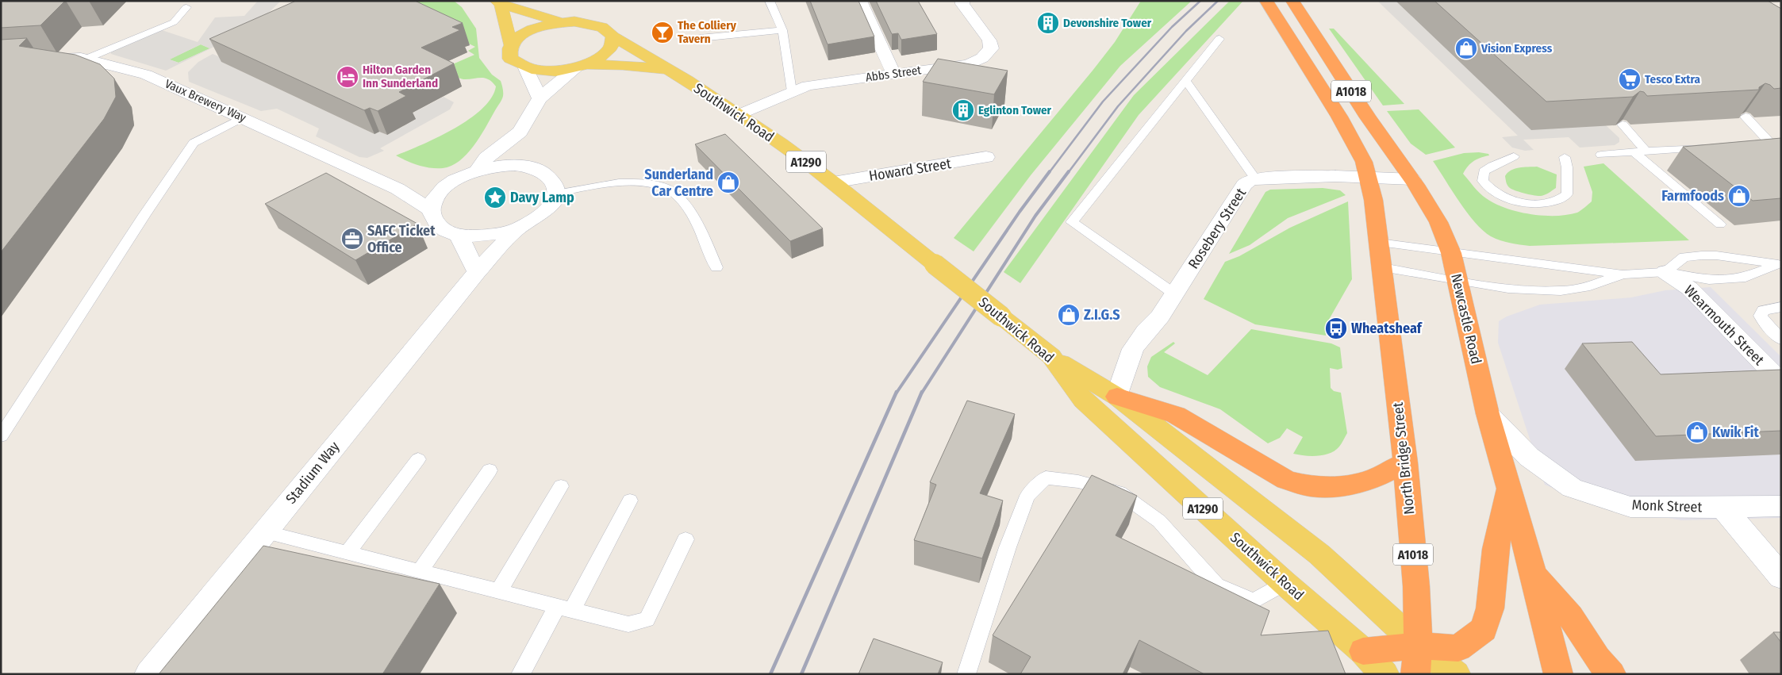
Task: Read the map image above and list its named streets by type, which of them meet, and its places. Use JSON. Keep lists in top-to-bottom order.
{
  "streets": {
    "highway": ["A1018", "Newcastle Road", "North Bridge Street"],
    "main road": ["Southwick Road", "A1290"],
    "street": [
      "Abbs Street",
      "Vaux Brewery Way",
      "Howard Street",
      "Rosebery Street",
      "Wearmouth Street",
      "Stadium Way",
      "Monk Street"
    ]
  },
  "crossings": [
    ["Abbs Street", "Southwick Road"],
    ["A1018", "Rosebery Street"],
    ["A1018", "Newcastle Road"],
    ["A1018", "North Bridge Street"],
    ["Vaux Brewery Way", "Stadium Way"],
    ["Southwick Road", "A1290"],
    ["Southwick Road", "Howard Street"],
    ["A1290", "Rosebery Street"],
    ["A1290", "North Bridge Street"],
    ["Rosebery Street", "Newcastle Road"],
    ["Newcastle Road", "Monk Street"]
  ],
  "places": {
    "building": ["Devonshire Tower", "Eglinton Tower"],
    "bar": ["The Colliery Tavern"],
    "shop": [
      "Vision Express",
      "Sunderland Car Centre",
      "Farmfoods",
      "Z.I.G.S",
      "Kwik Fit"
    ],
    "hotel": ["Hilton Garden Inn Sunderland"],
    "supermarket": ["Tesco Extra"],
    "place": ["Davy Lamp"],
    "office": ["SAFC Ticket Office"],
    "bus stop": ["Wheatsheaf"]
  }
}
